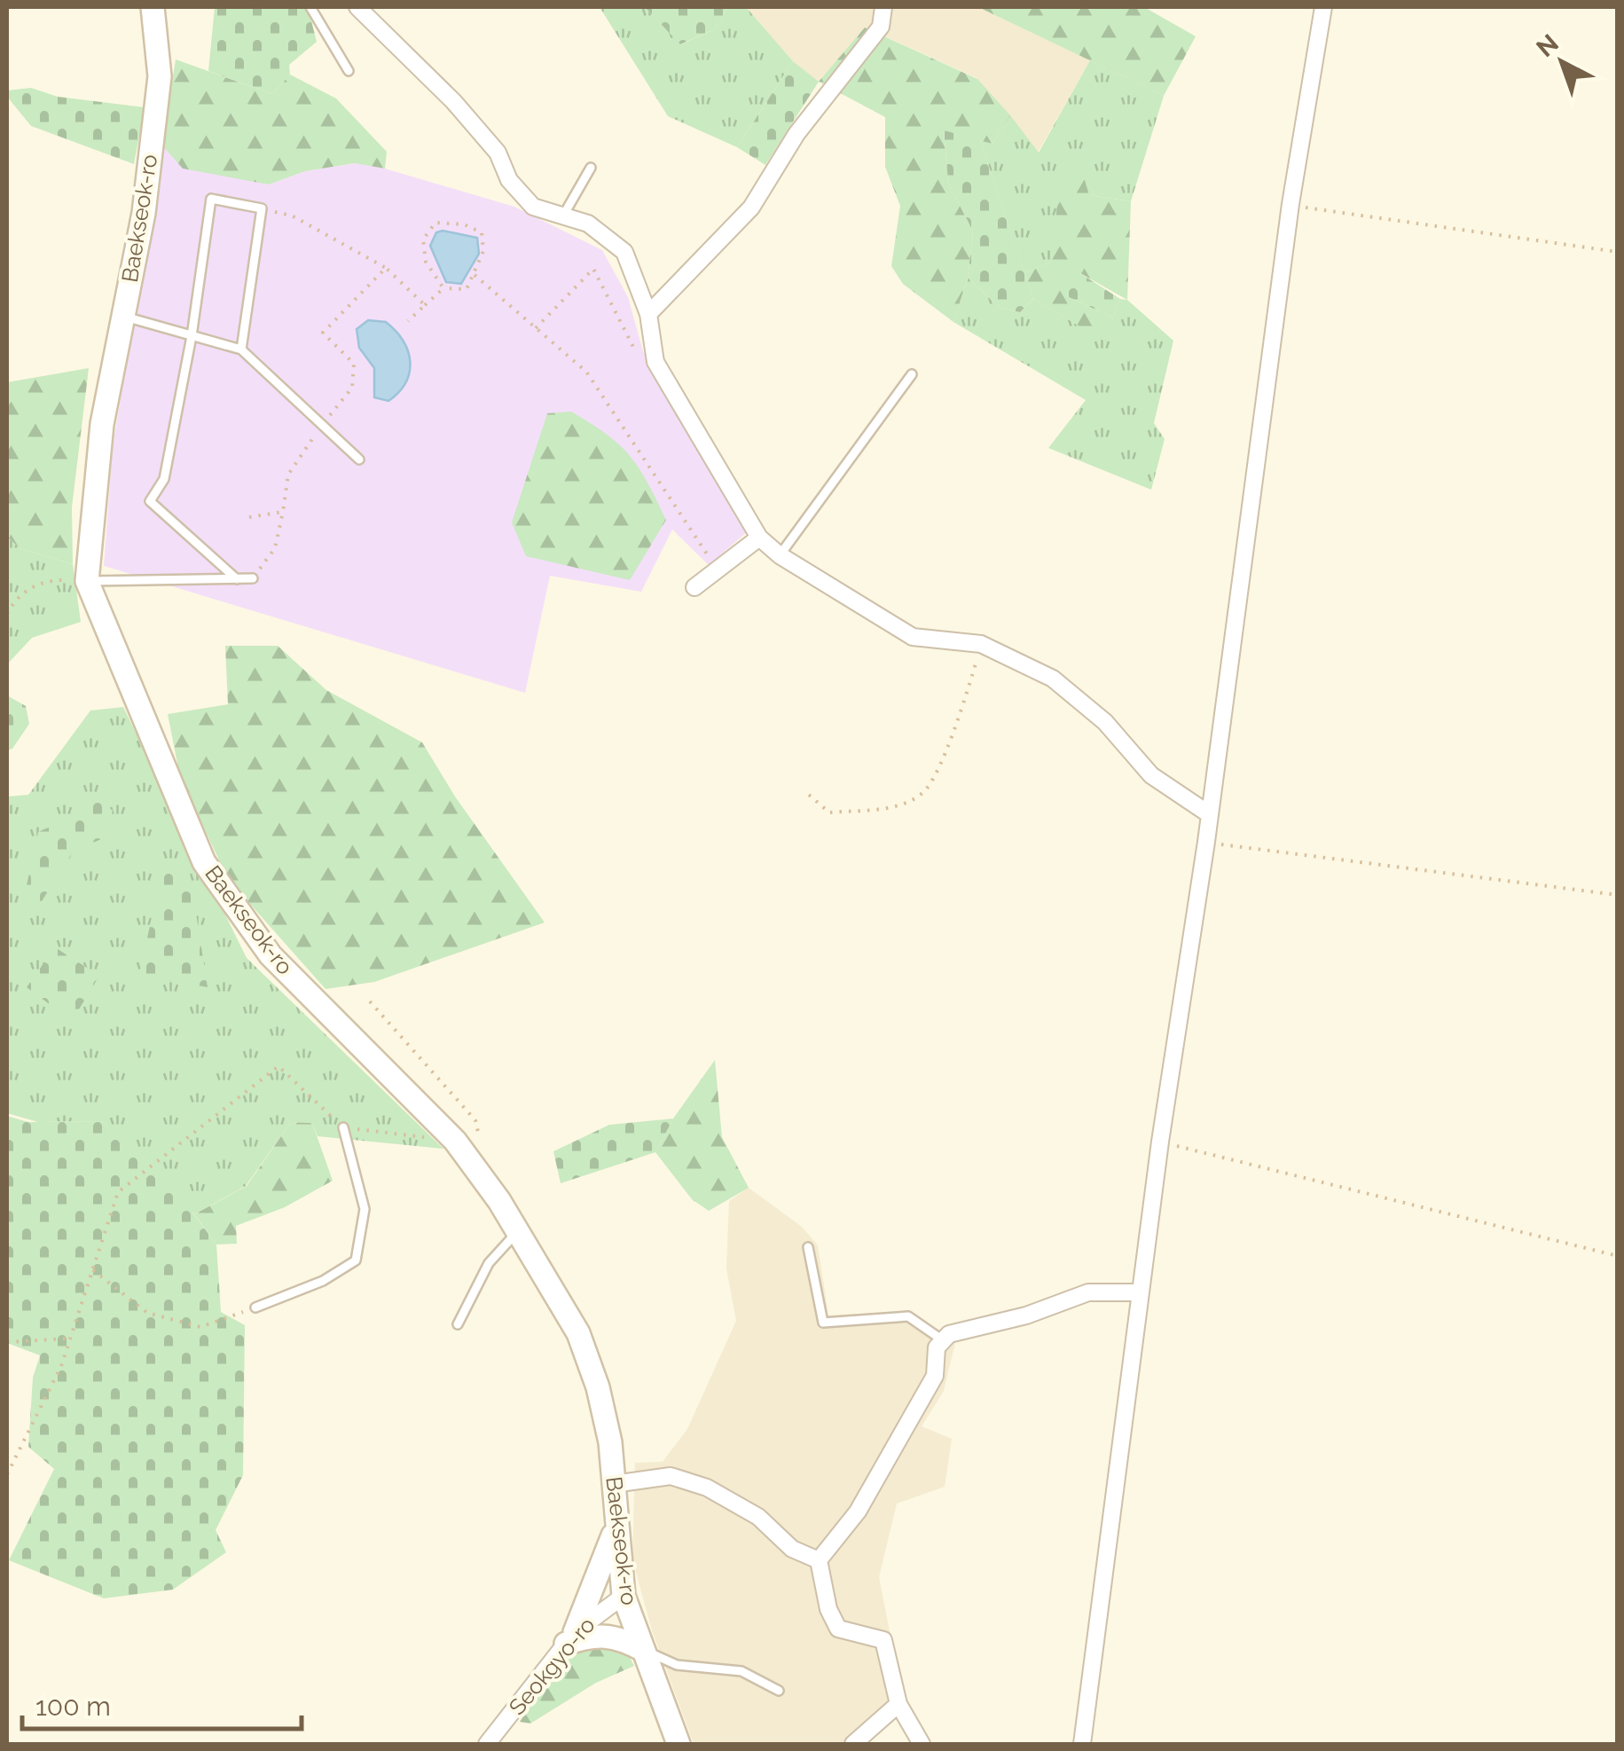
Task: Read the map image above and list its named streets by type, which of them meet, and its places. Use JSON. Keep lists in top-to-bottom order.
{
  "streets": {
    "street": ["Baekseok-ro", "Seokgyo-ro"]
  },
  "crossings": [
    ["Baekseok-ro", "Seokgyo-ro"]
  ],
  "scale_bar": "100 m",
  "north": "top left"
}
